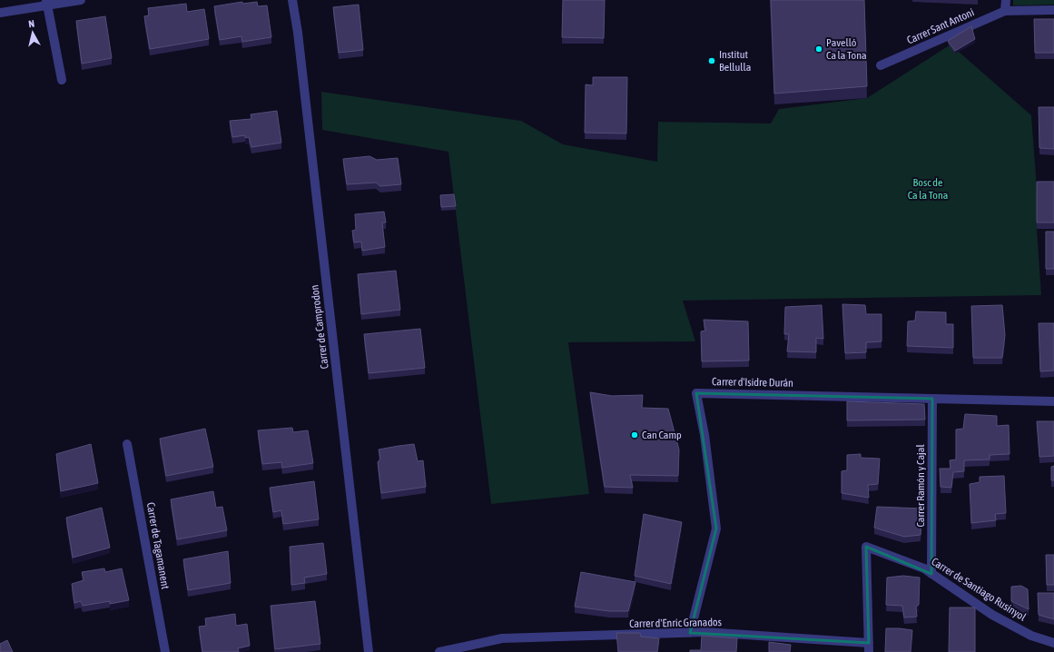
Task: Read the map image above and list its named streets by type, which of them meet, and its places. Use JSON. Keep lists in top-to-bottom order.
{
  "streets": {
    "street": [
      "Carrer Sant Antoni",
      "Carrer de Camprodon",
      "Carrer d'Isidre Durán",
      "Carrer Ramón y Cajal",
      "Carrer de Tagamanent",
      "Carrer de Santiago Rusinyol",
      "Carrer d'Enric Granados"
    ]
  },
  "crossings": [
    ["Carrer d'Isidre Durán", "Carrer Ramón y Cajal"],
    ["Carrer d'Isidre Durán", "Carrer d'Enric Granados"],
    ["Carrer Ramón y Cajal", "Carrer de Santiago Rusinyol"],
    ["Carrer de Santiago Rusinyol", "Carrer d'Enric Granados"]
  ],
  "parks": ["Bosc de Ca la Tona"],
  "places": ["Pavelló Ca la Tona", "Institut Bellulla", "Can Camp"],
  "north": "top"
}
